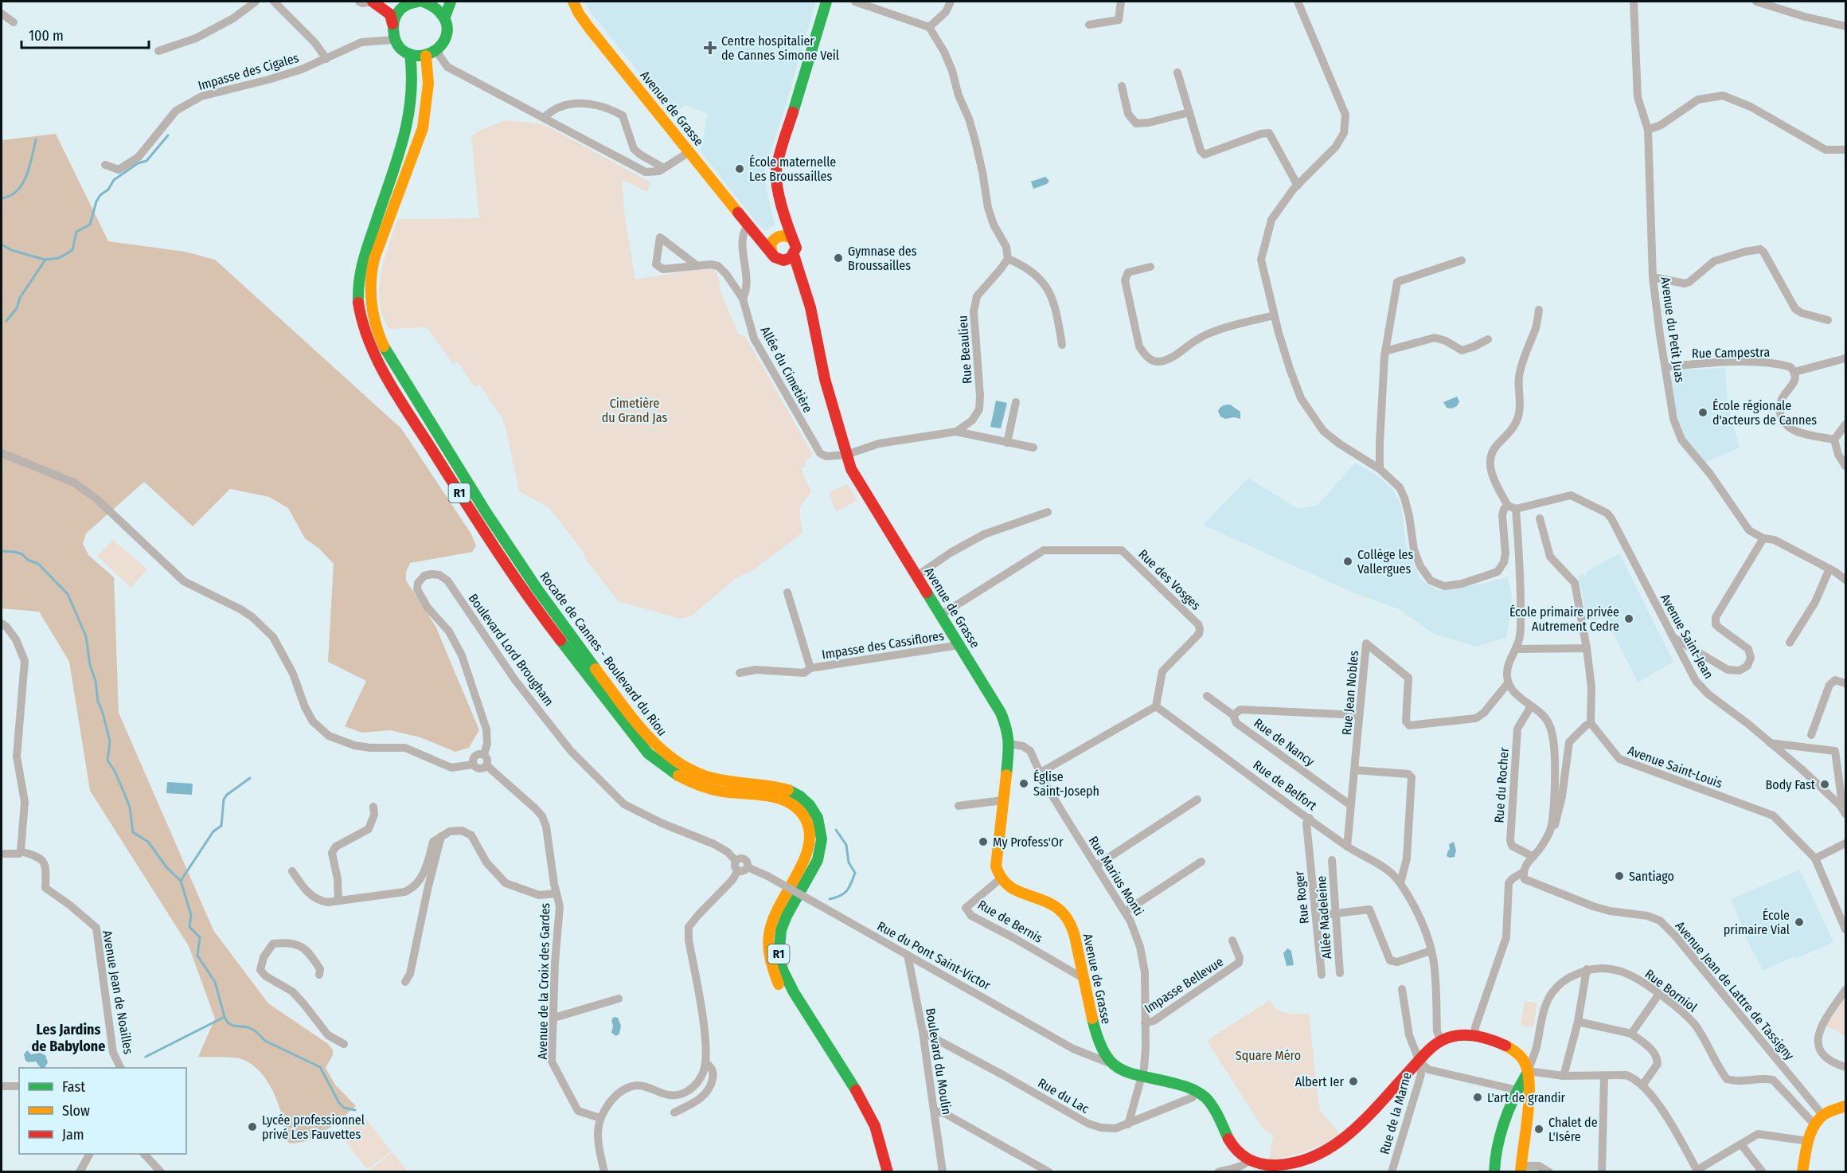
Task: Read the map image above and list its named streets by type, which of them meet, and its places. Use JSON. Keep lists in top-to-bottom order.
{
  "streets": {
    "main road": ["Avenue de Grasse", "R1", "Rocade de Cannes - Boulevard du Riou"],
    "street": [
      "Impasse des Cigales",
      "Avenue du Petit Juas",
      "Rue Beaulieu",
      "Rue Campestra",
      "Allée du Cimetière",
      "Rue des Vosges",
      "Avenue Saint-Jean",
      "Impasse des Cassiflores",
      "Boulevard Lord Brougham",
      "Rue Jean Nobles",
      "Rue de Nancy",
      "Avenue Saint-Louis",
      "Rue de Belfort",
      "Rue du Rocher",
      "Rue Marius Monti",
      "Rue Roger",
      "Allée Madeleine",
      "Rue de Bernis",
      "Rue du Pont Saint-Victor",
      "Avenue de la Croix des Gardes",
      "Impasse Bellevue",
      "Rue Borniol",
      "Avenue Jean de Lattre de Tassigny",
      "Avenue Jean de Noailles",
      "Boulevard du Moulin",
      "Rue du Lac",
      "Rue de la Marne"
    ]
  },
  "crossings": [
    ["Avenue de Grasse", "Allée du Cimetière"],
    ["Avenue de Grasse", "Rue des Vosges"],
    ["Avenue de Grasse", "Impasse des Cassiflores"],
    ["Avenue de Grasse", "Rue Marius Monti"],
    ["Avenue de Grasse", "Rue de Bernis"],
    ["Avenue de Grasse", "Rue du Pont Saint-Victor"],
    ["Avenue du Petit Juas", "Rue Campestra"],
    ["Rue des Vosges", "Rue de Belfort"],
    ["Boulevard Lord Brougham", "Rue du Pont Saint-Victor"],
    ["Boulevard Lord Brougham", "Avenue de la Croix des Gardes"],
    ["Rue Jean Nobles", "Rue de Nancy"],
    ["Rue Jean Nobles", "Rue de Belfort"],
    ["Rue de Belfort", "Rue Roger"],
    ["Rue Marius Monti", "Impasse Bellevue"],
    ["Rue Marius Monti", "Rue du Lac"],
    ["Rue du Pont Saint-Victor", "Boulevard du Moulin"],
    ["Boulevard du Moulin", "Rue du Lac"]
  ],
  "districts": ["Les Jardins de Babylone"],
  "parks": ["Cimetière du Grand Jas", "Square Méro"],
  "places": {
    "health": ["Centre hospitalier de Cannes Simone Veil"],
    "other": [
      "École maternelle Les Broussailles",
      "Gymnase des Broussailles",
      "École régionale d'acteurs de Cannes",
      "Collège les Vallergues",
      "École primaire privée Autrement Cedre",
      "Église Saint-Joseph",
      "Body Fast",
      "My Profess'Or",
      "Santiago",
      "École primaire Vial",
      "Albert Ier",
      "L'art de grandir",
      "Lycée professionnel privé Les Fauvettes",
      "Chalet de L'Isére"
    ]
  },
  "legend": ["Fast", "Slow", "Jam"],
  "scale_bar": "100 m"
}
